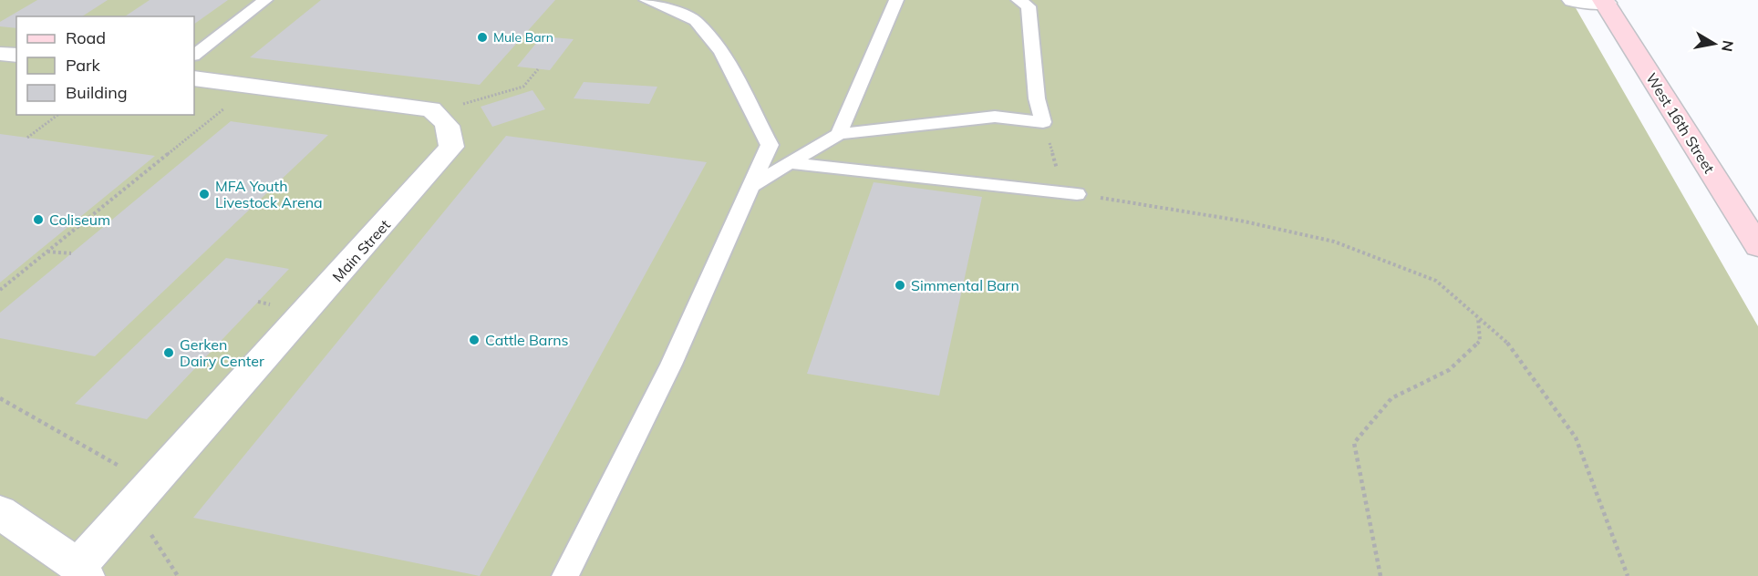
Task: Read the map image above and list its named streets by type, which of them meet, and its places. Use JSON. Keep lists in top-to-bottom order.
{
  "streets": {
    "main road": ["West 16th Street"],
    "street": ["Main Street"]
  },
  "places": [
    "Mule Barn",
    "MFA Youth Livestock Arena",
    "Coliseum",
    "Simmental Barn",
    "Cattle Barns",
    "Gerken Dairy Center"
  ],
  "legend": ["Road", "Park", "Building"],
  "north": "right"
}
